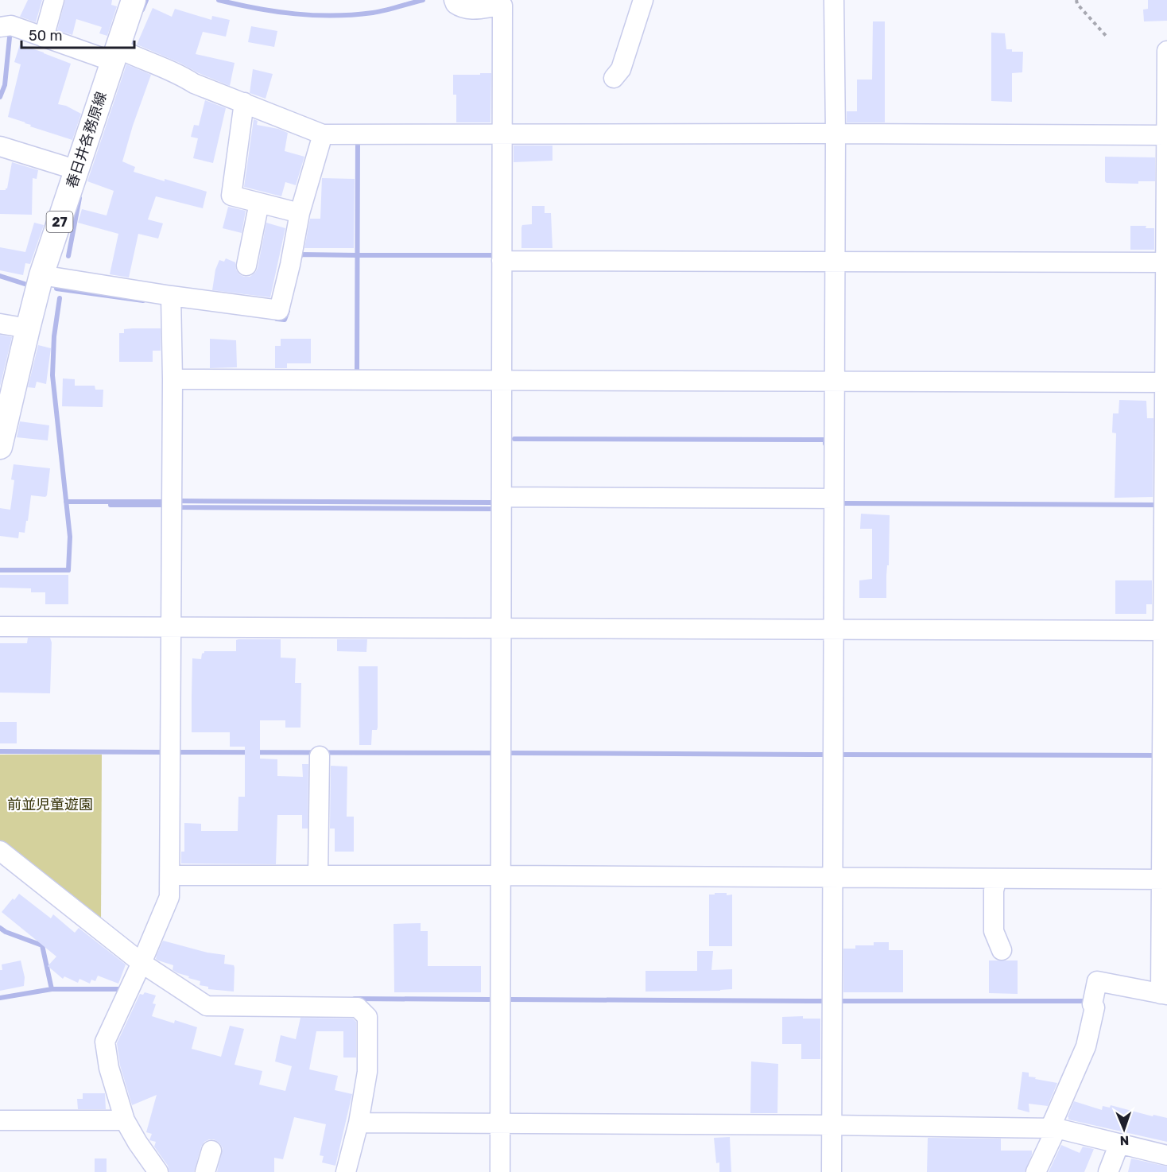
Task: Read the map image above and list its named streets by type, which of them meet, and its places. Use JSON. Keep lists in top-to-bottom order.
{
  "streets": {
    "main road": ["春日井各務原線", "27"]
  },
  "parks": ["前並児童遊園"],
  "scale_bar": "50 m",
  "north": "bottom"
}
